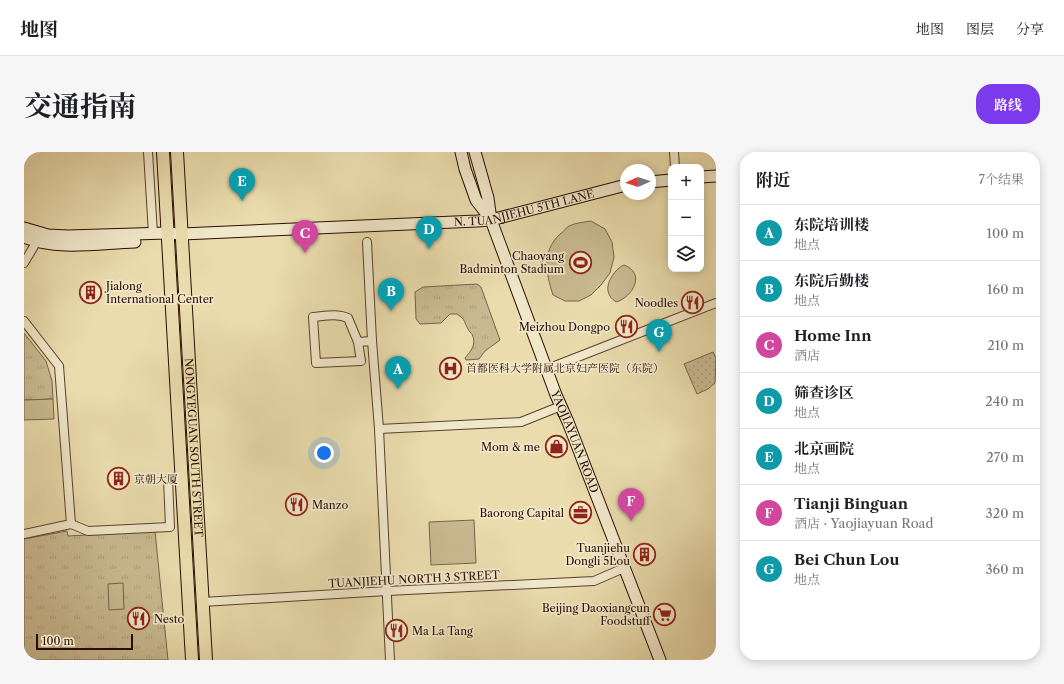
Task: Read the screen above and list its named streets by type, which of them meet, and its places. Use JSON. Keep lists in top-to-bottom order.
{
  "streets": {
    "main road": ["NONGYEGUAN SOUTH STREET"],
    "street": ["N. TUANJIEHU 5TH LANE", "YAOJIAYUAN ROAD", "TUANJIEHU NORTH 3 STREET"]
  },
  "crossings": [
    ["N. TUANJIEHU 5TH LANE", "YAOJIAYUAN ROAD"],
    ["N. TUANJIEHU 5TH LANE", "NONGYEGUAN SOUTH STREET"],
    ["YAOJIAYUAN ROAD", "TUANJIEHU NORTH 3 STREET"],
    ["NONGYEGUAN SOUTH STREET", "TUANJIEHU NORTH 3 STREET"]
  ],
  "places": {
    "sports": ["Chaoyang Badminton Stadium"],
    "building": ["Jialong International Center", "京朝大厦", "Tuanjiehu Dongli 5Lou"],
    "restaurant": [
      "Noodles",
      "Meizhou Dongpo",
      "Manzo",
      "Nesto",
      "Ma La Tang"
    ],
    "hospital": ["首都医科大学附属北京妇产医院（东院）"],
    "shop": ["Mom & me"],
    "office": ["Baorong Capital"],
    "supermarket": ["Beijing Daoxiangcun Foodstuff"]
  },
  "scale_bar": "100 m",
  "north": "left",
  "page": {
    "header": "地图",
    "nav": ["地图", "图层", "分享"],
    "title": "交通指南",
    "buttons": "路线",
    "heading": ["附近", "7个结果"],
    "map_buttons": ["+", "−"],
    "pins": [
      "E",
      "D",
      "C",
      "B",
      "G",
      "A",
      "F"
    ],
    "list": [
      {
        "mark": "A",
        "name": "东院培训楼",
        "note": "地点",
        "value": "100 m"
      },
      {
        "mark": "B",
        "name": "东院后勤楼",
        "note": "地点",
        "value": "160 m"
      },
      {
        "mark": "C",
        "name": "Home Inn",
        "note": "酒店",
        "value": "210 m"
      },
      {
        "mark": "D",
        "name": "筛查诊区",
        "note": "地点",
        "value": "240 m"
      },
      {
        "mark": "E",
        "name": "北京画院",
        "note": "地点",
        "value": "270 m"
      },
      {
        "mark": "F",
        "name": "Tianji Binguan",
        "note": "酒店 · Yaojiayuan Road",
        "value": "320 m"
      },
      {
        "mark": "G",
        "name": "Bei Chun Lou",
        "note": "地点",
        "value": "360 m"
      }
    ],
    "scale": "100 m"
  }
}
